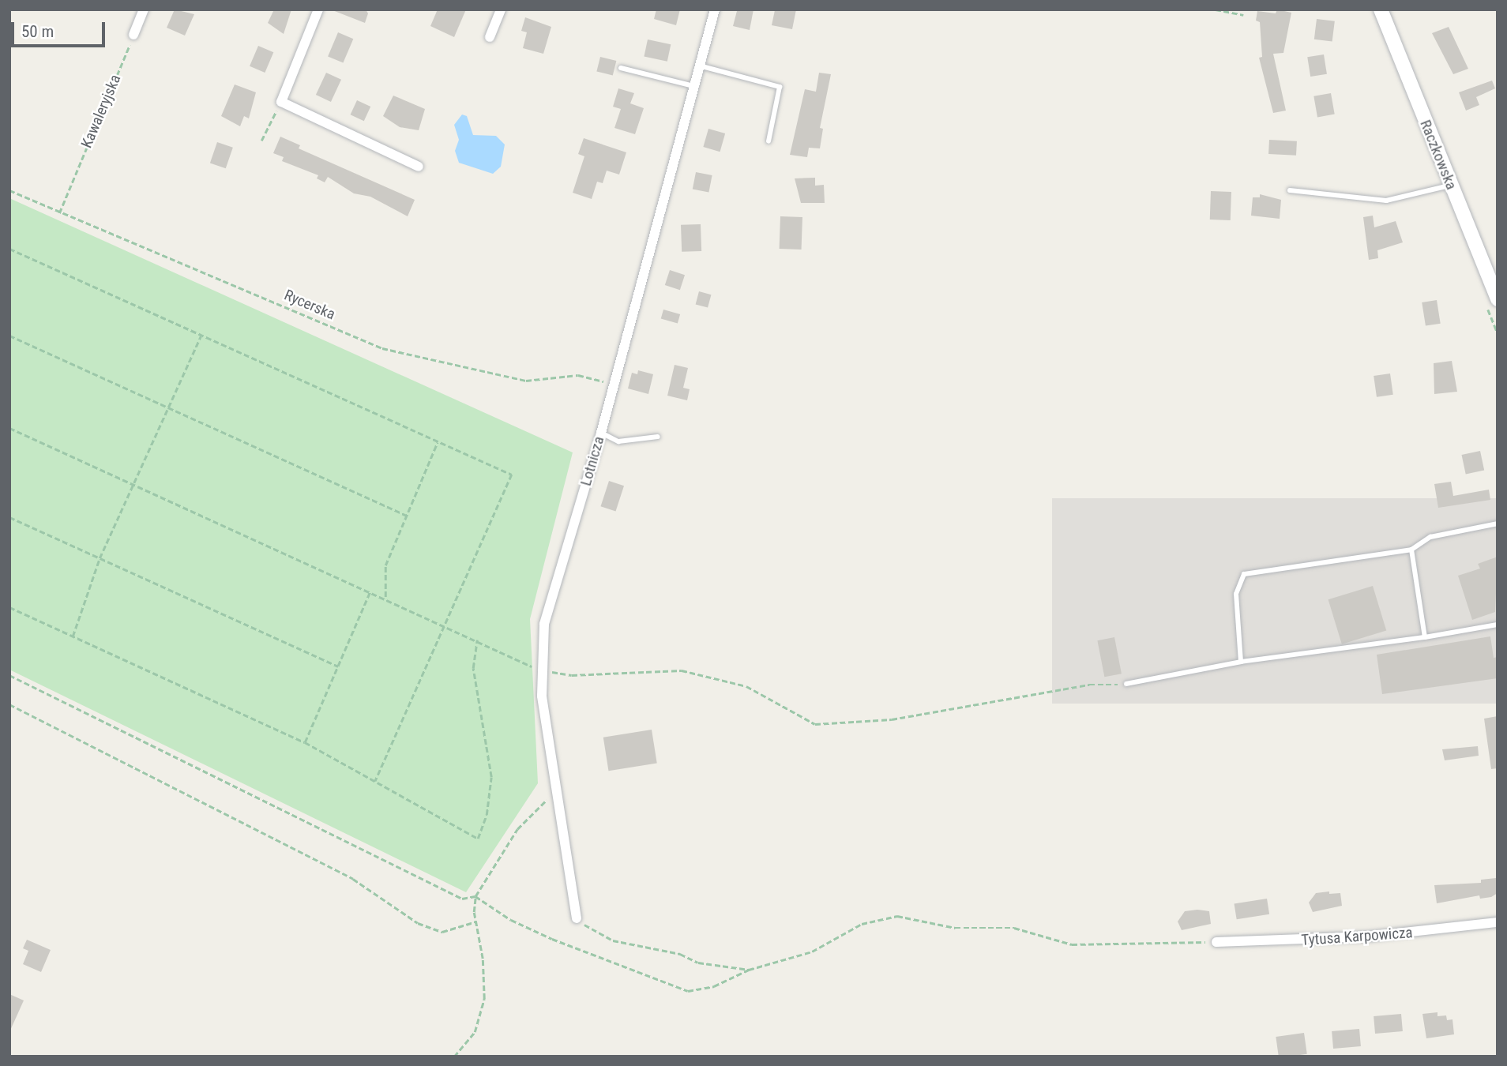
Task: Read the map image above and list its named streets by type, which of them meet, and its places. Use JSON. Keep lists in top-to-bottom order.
{
  "streets": {
    "street": ["Raczkowska", "Lotnicza", "Tytusa Karpowicza"],
    "path": ["Kawaleryjska", "Rycerska"]
  },
  "crossings": [
    ["Kawaleryjska", "Rycerska"],
    ["Rycerska", "Lotnicza"]
  ],
  "scale_bar": "50 m"
}
